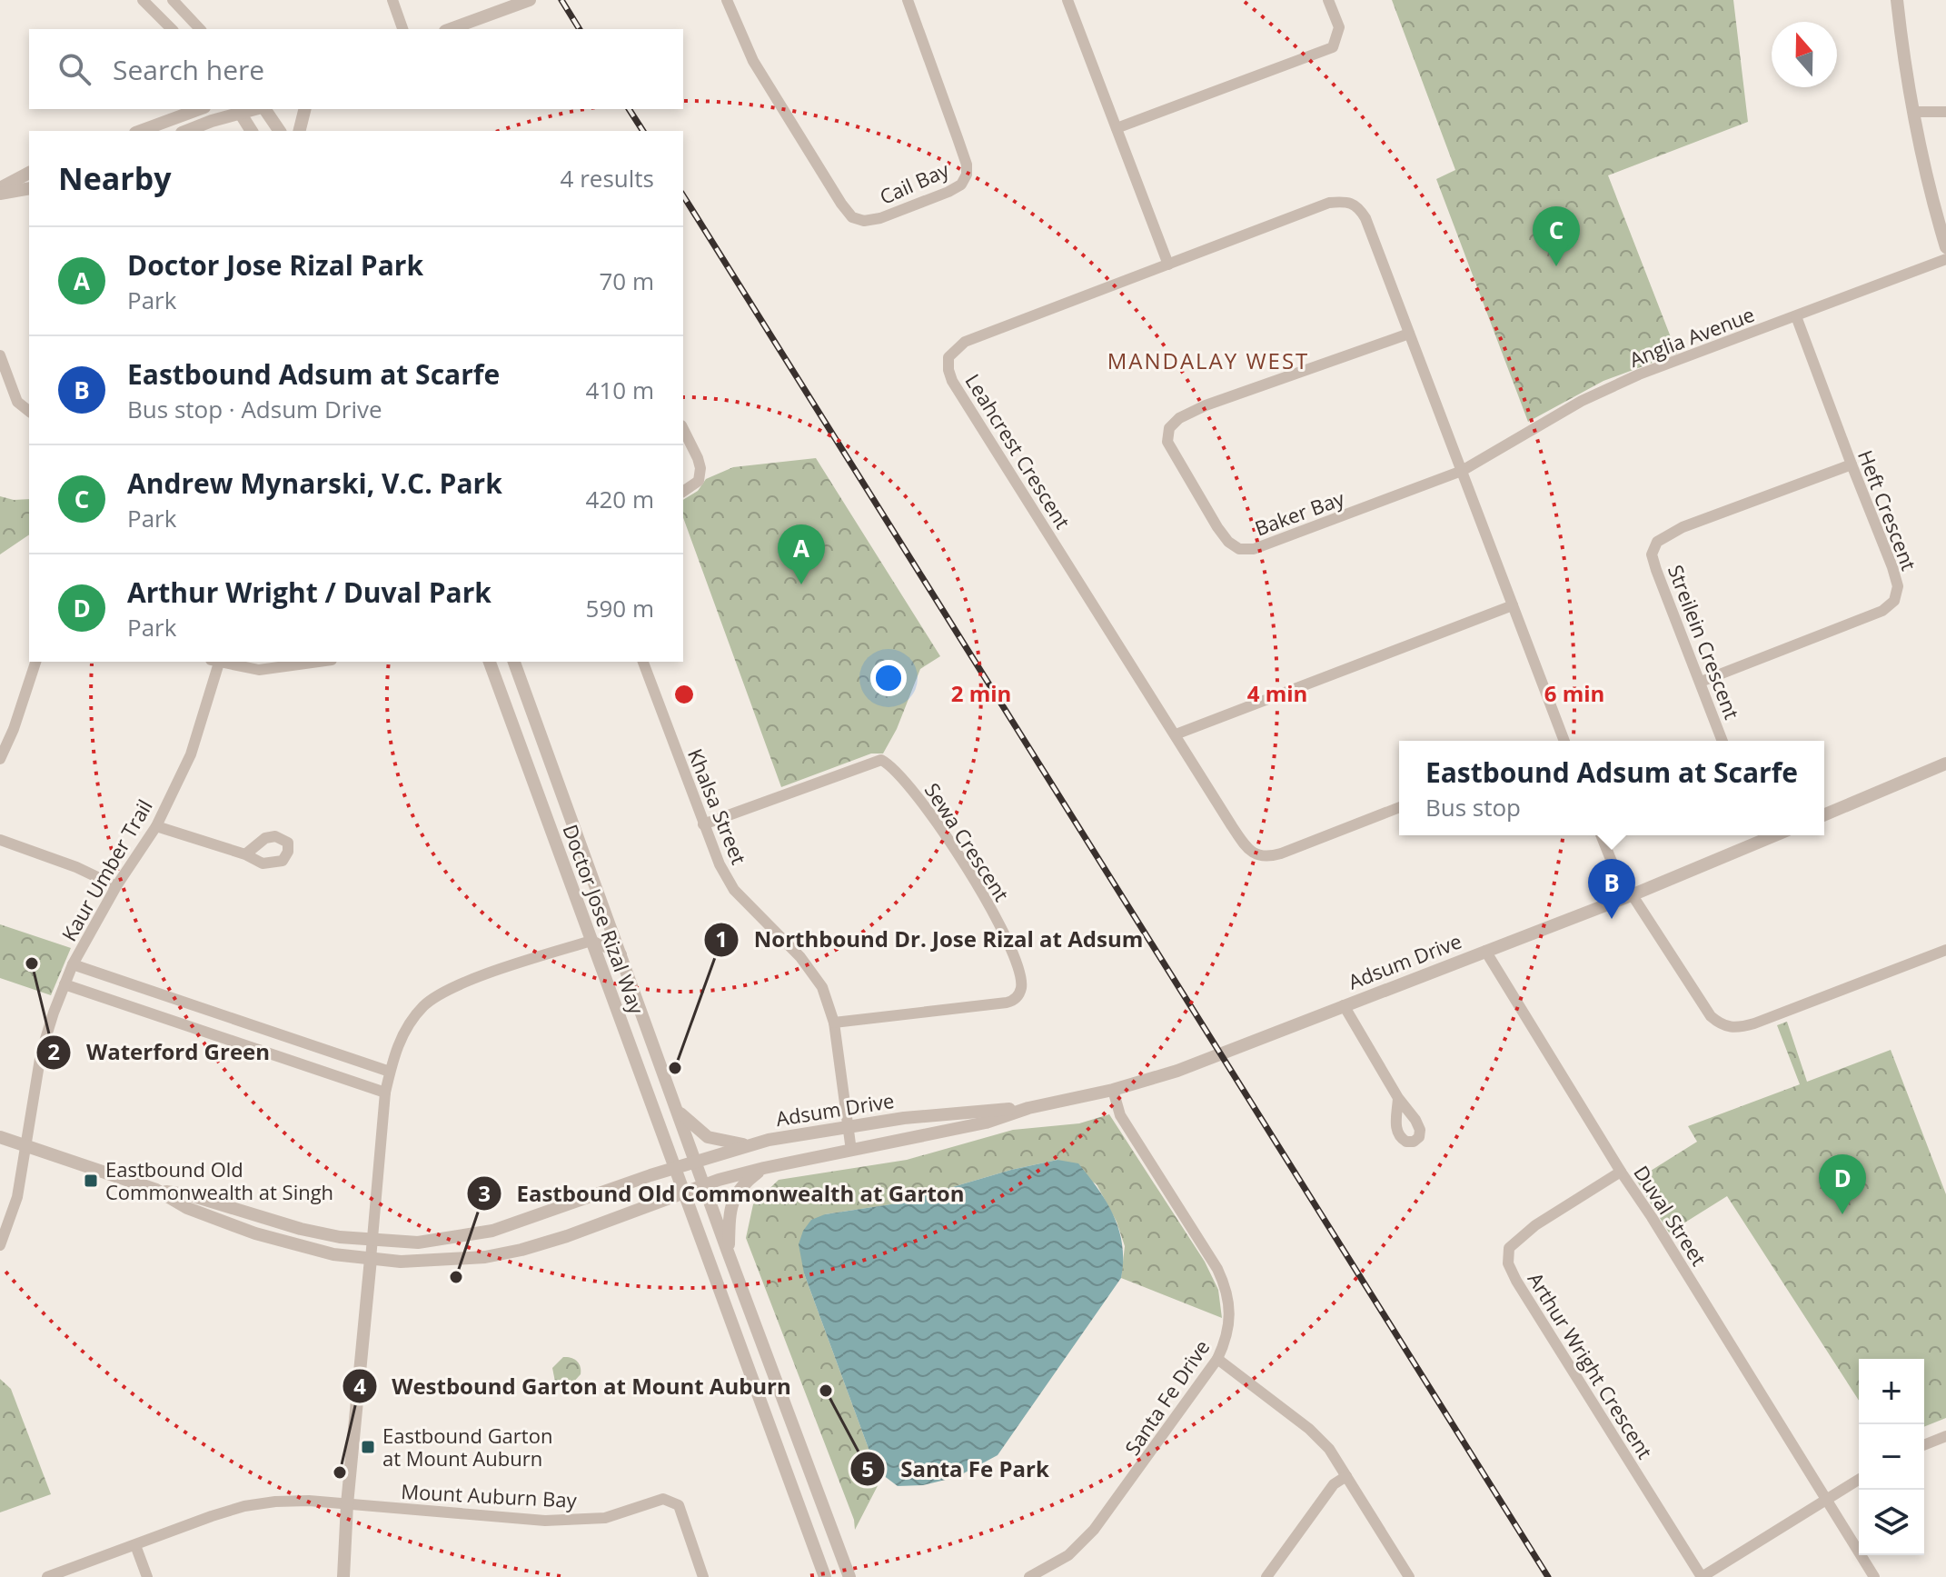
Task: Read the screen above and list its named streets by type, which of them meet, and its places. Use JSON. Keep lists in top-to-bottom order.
{
  "streets": {
    "street": [
      "Cail Bay",
      "Anglia Avenue",
      "Leahcrest Crescent",
      "Heft Crescent",
      "Baker Bay",
      "Streilein Crescent",
      "Khalsa Street",
      "Sewa Crescent",
      "Kaur Umber Trail",
      "Doctor Jose Rizal Way",
      "Adsum Drive",
      "Duval Street",
      "Arthur Wright Crescent",
      "Santa Fe Drive",
      "Mount Auburn Bay"
    ]
  },
  "crossings": [
    ["Anglia Avenue", "Leahcrest Crescent"],
    ["Anglia Avenue", "Heft Crescent"],
    ["Anglia Avenue", "Baker Bay"],
    ["Leahcrest Crescent", "Baker Bay"],
    ["Heft Crescent", "Streilein Crescent"],
    ["Khalsa Street", "Sewa Crescent"],
    ["Khalsa Street", "Adsum Drive"],
    ["Doctor Jose Rizal Way", "Adsum Drive"],
    ["Adsum Drive", "Duval Street"],
    ["Adsum Drive", "Santa Fe Drive"],
    ["Duval Street", "Arthur Wright Crescent"]
  ],
  "districts": ["MANDALAY WEST"],
  "places": {
    "other": [
      "Waterford Green",
      "Northbound Dr. Jose Rizal at Adsum",
      "Eastbound Old Commonwealth at Garton",
      "Santa Fe Park",
      "Westbound Garton at Mount Auburn"
    ],
    "transit": ["Eastbound Old Commonwealth at Singh", "Eastbound Garton at Mount Auburn"]
  },
  "north": "top",
  "page": {
    "search": "Search here",
    "heading": ["Nearby", "4 results"],
    "pins": [
      "C",
      "A",
      "B",
      "D"
    ],
    "list": [
      {
        "mark": "A",
        "name": "Doctor Jose Rizal Park",
        "note": "Park",
        "value": "70 m"
      },
      {
        "mark": "B",
        "name": "Eastbound Adsum at Scarfe",
        "note": "Bus stop · Adsum Drive",
        "value": "410 m"
      },
      {
        "mark": "C",
        "name": "Andrew Mynarski, V.C. Park",
        "note": "Park",
        "value": "420 m"
      },
      {
        "mark": "D",
        "name": "Arthur Wright / Duval Park",
        "note": "Park",
        "value": "590 m"
      }
    ],
    "popup": ["Eastbound Adsum at Scarfe", "Bus stop"],
    "map_buttons": ["+", "−"]
  },
  "rings": ["2 min", "4 min", "6 min"]
}
